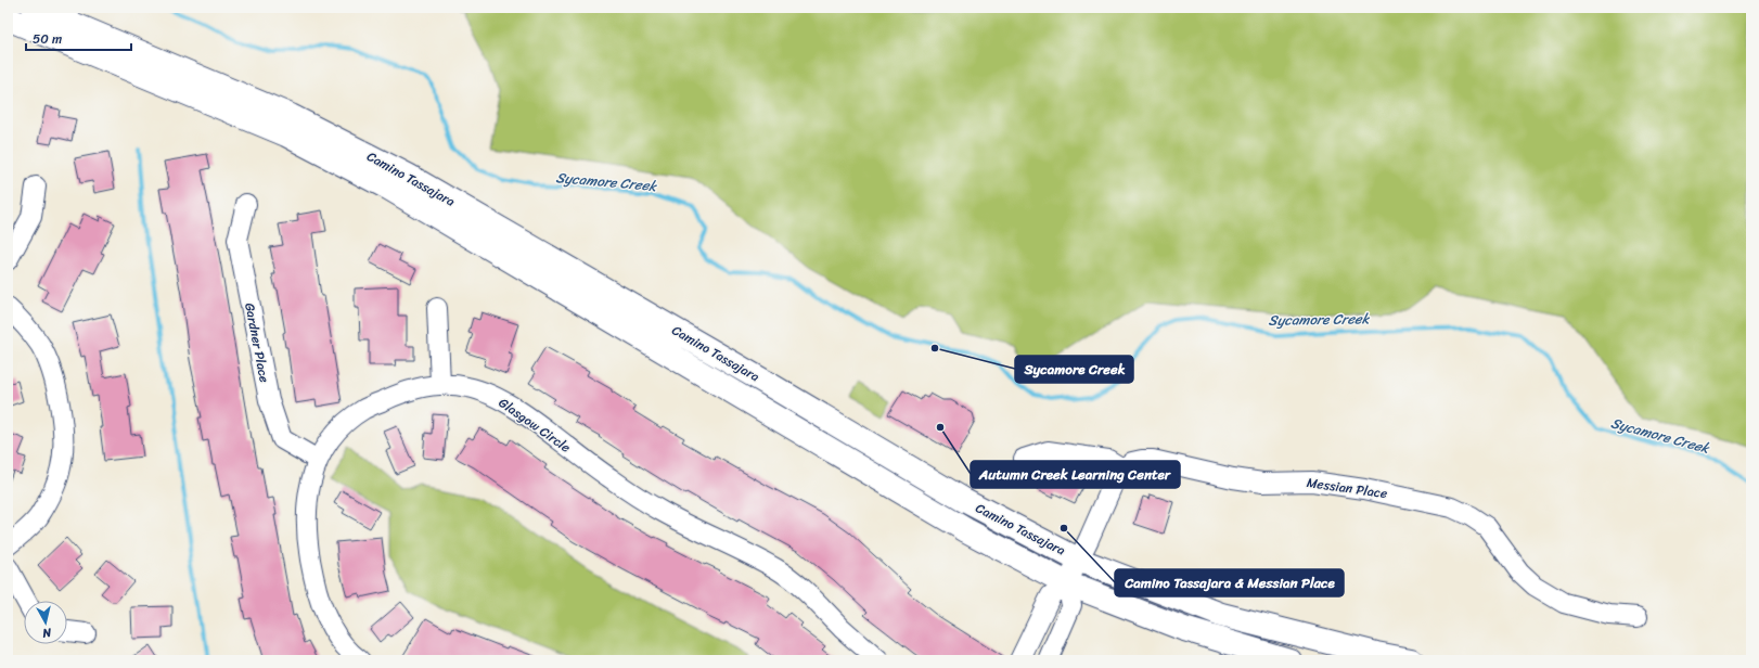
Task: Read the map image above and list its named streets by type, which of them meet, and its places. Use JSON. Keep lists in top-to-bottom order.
{
  "streets": {
    "main road": ["Camino Tassajara"],
    "street": ["Gardner Place", "Glasgow Circle", "Messian Place"]
  },
  "crossings": [
    ["Gardner Place", "Glasgow Circle"]
  ],
  "water": ["Sycamore Creek"],
  "places": ["Sycamore Creek", "Autumn Creek Learning Center", "Camino Tassajara & Messian Place"],
  "scale_bar": "50 m",
  "north": "bottom"
}
